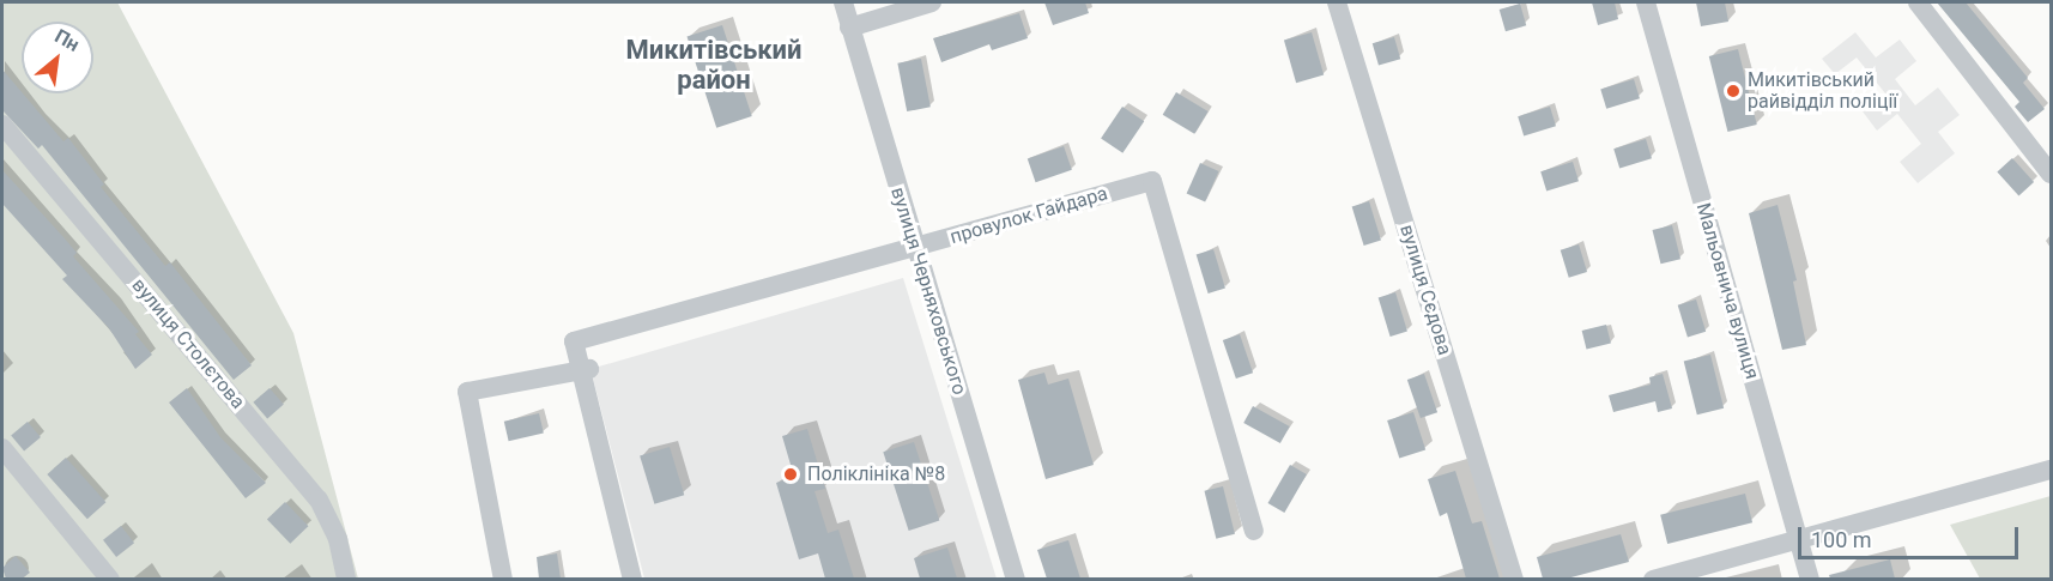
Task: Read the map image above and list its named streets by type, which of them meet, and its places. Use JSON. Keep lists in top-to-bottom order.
{
  "streets": {
    "street": [
      "провулок Гайдара",
      "вулиця Сєдова",
      "вулиця Черняховського",
      "Мальовнича вулиця",
      "вулиця Столєтова"
    ]
  },
  "crossings": [
    ["провулок Гайдара", "вулиця Черняховського"]
  ],
  "districts": ["Микитівський район"],
  "places": ["Микитівський райвідділ поліції", "Поліклініка №8"],
  "scale_bar": "100 m",
  "north": "top right"
}
